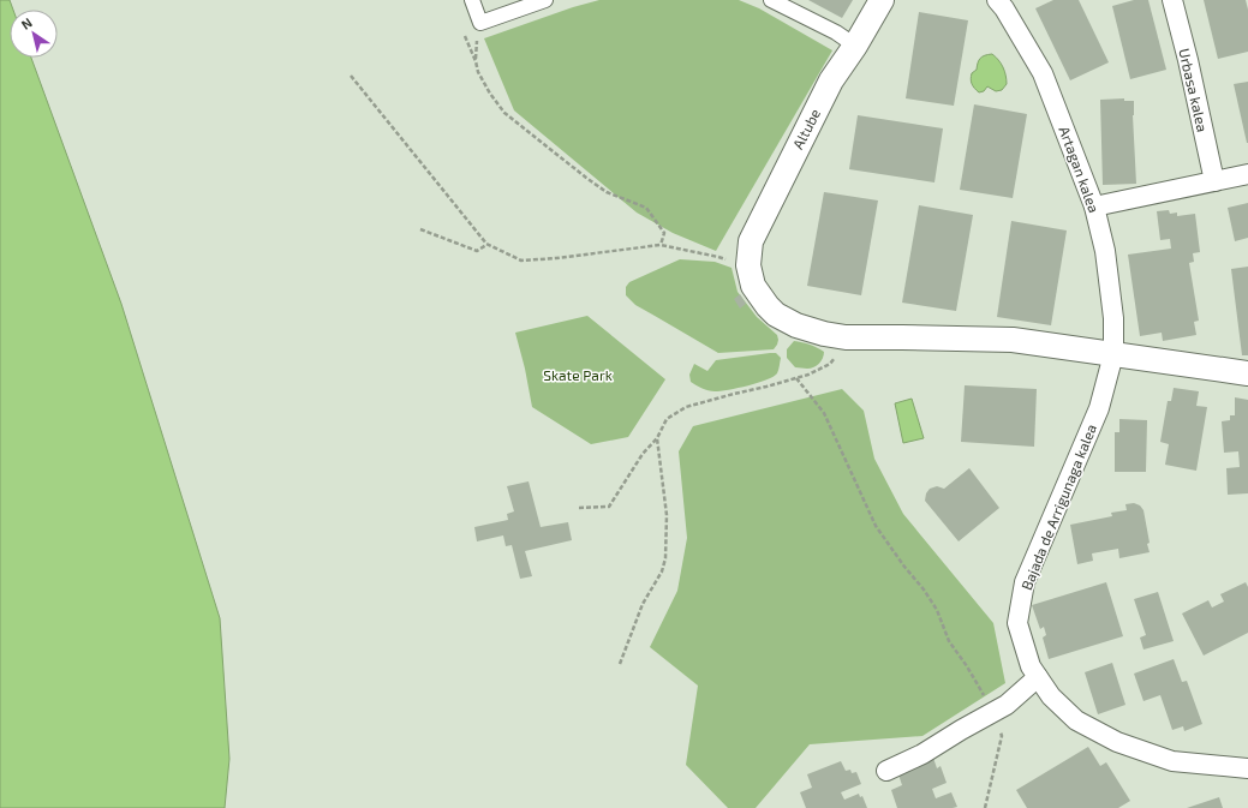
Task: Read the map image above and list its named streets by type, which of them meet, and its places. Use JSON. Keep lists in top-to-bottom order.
{
  "streets": {
    "street": [
      "Urbasa kalea",
      "Altube",
      "Artagan kalea",
      "Bajada de Arrigunaga kalea"
    ]
  },
  "crossings": [
    ["Artagan kalea", "Bajada de Arrigunaga kalea"]
  ],
  "parks": ["Skate Park"],
  "north": "top left"
}
